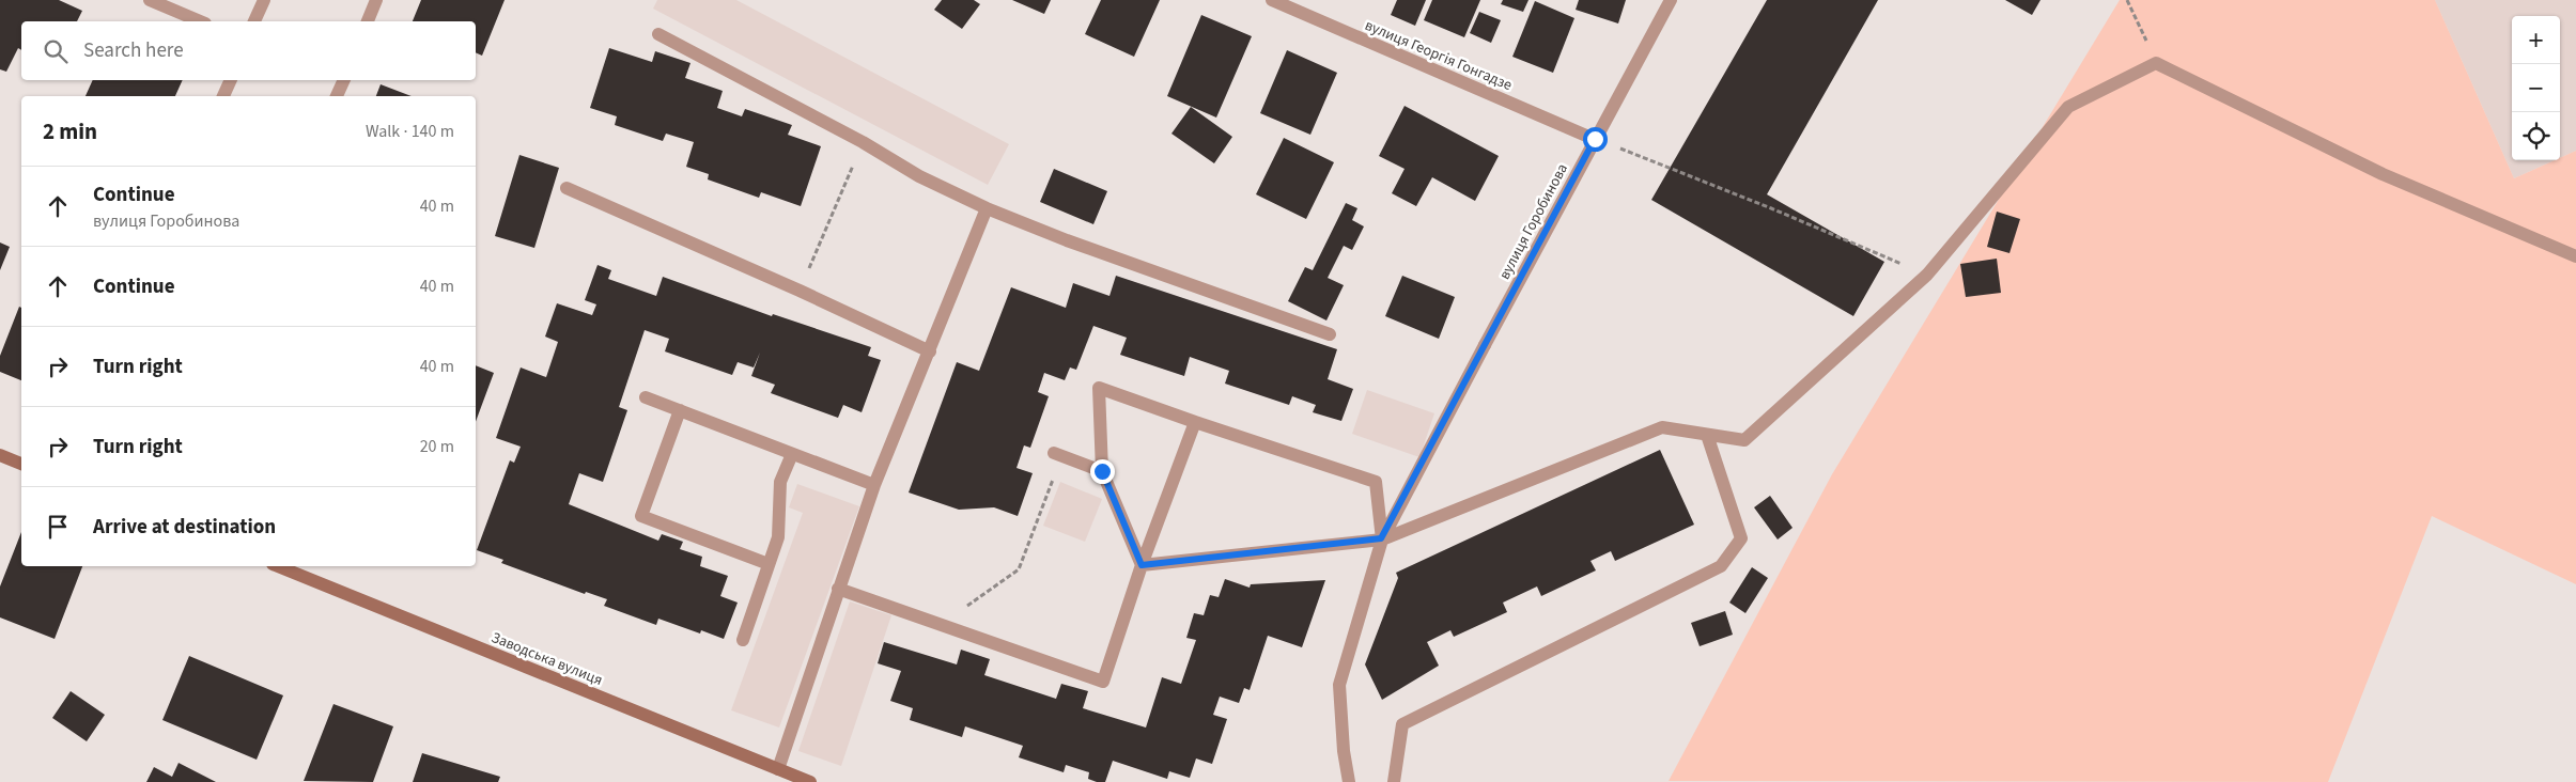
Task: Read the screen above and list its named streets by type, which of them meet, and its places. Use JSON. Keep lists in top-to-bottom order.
{
  "streets": {
    "main road": ["Заводська вулиця"],
    "street": ["вулиця Георгія Гонгадзе", "вулиця Горобинова"]
  },
  "crossings": [
    ["вулиця Георгія Гонгадзе", "вулиця Горобинова"]
  ],
  "page": {
    "map_buttons": ["+", "−"],
    "search": "Search here",
    "heading": ["2 min", "Walk · 140 m"],
    "list": [
      ["Continue", "вулиця Горобинова", "40 m"],
      ["Continue", "40 m"],
      ["Turn right", "40 m"],
      ["Turn right", "20 m"],
      "Arrive at destination"
    ]
  }
}
